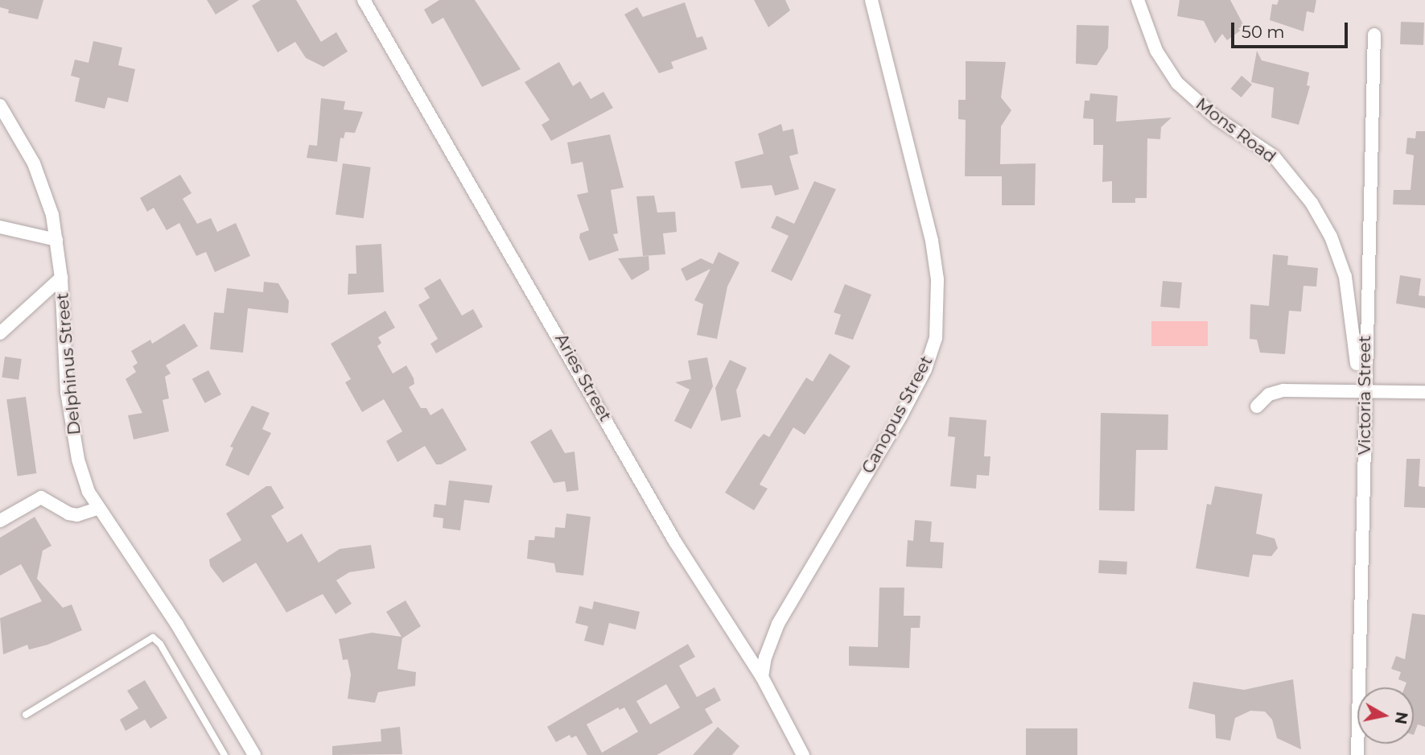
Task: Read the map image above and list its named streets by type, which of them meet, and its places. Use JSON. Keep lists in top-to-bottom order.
{
  "streets": {
    "street": [
      "Mons Road",
      "Delphinus Street",
      "Aries Street",
      "Victoria Street",
      "Canopus Street"
    ]
  },
  "crossings": [
    ["Mons Road", "Victoria Street"],
    ["Aries Street", "Canopus Street"]
  ],
  "scale_bar": "50 m",
  "north": "right"
}
